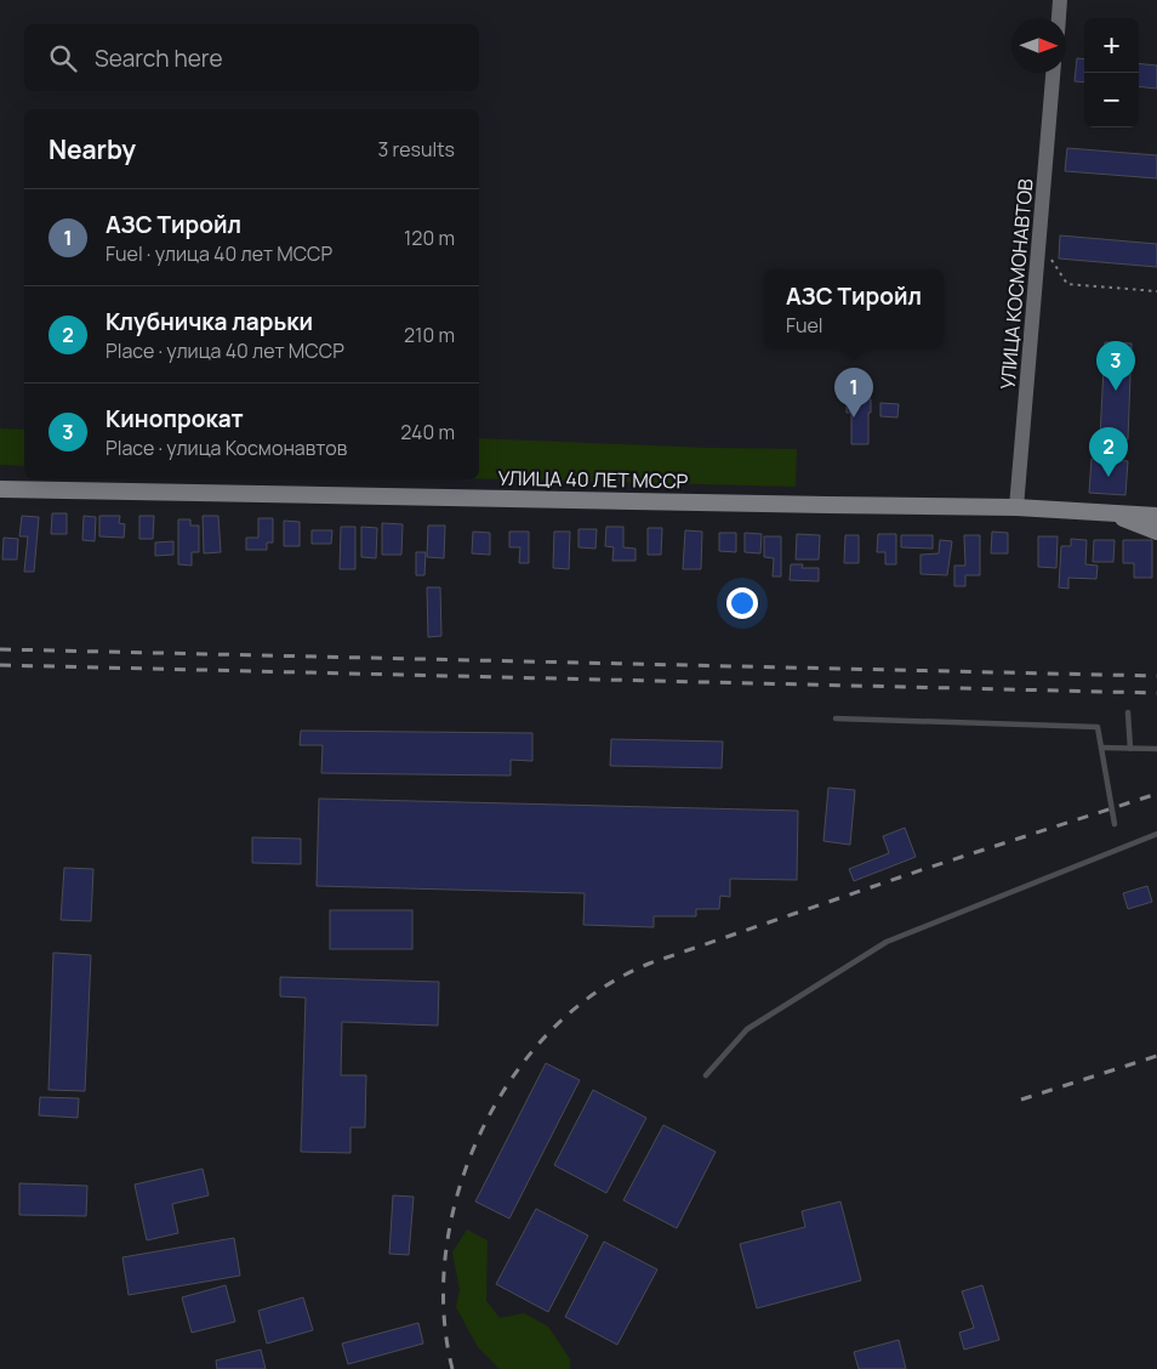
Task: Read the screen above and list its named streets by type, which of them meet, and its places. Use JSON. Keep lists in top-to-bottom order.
{
  "streets": {
    "main road": ["УЛИЦА 40 ЛЕТ МССР"],
    "street": ["УЛИЦА КОСМОНАВТОВ"]
  },
  "crossings": [
    ["УЛИЦА КОСМОНАВТОВ", "УЛИЦА 40 ЛЕТ МССР"]
  ],
  "north": "right",
  "page": {
    "map_buttons": ["+", "−"],
    "search": "Search here",
    "heading": ["Nearby", "3 results"],
    "list": [
      {
        "mark": "1",
        "name": "АЗС Тиройл",
        "note": "Fuel · улица 40 лет МССР",
        "value": "120 m"
      },
      {
        "mark": "2",
        "name": "Клубничка ларьки",
        "note": "Place · улица 40 лет МССР",
        "value": "210 m"
      },
      {
        "mark": "3",
        "name": "Кинопрокат",
        "note": "Place · улица Космонавтов",
        "value": "240 m"
      }
    ],
    "popup": ["АЗС Тиройл", "Fuel"],
    "pins": ["3", "1", "2"]
  }
}
